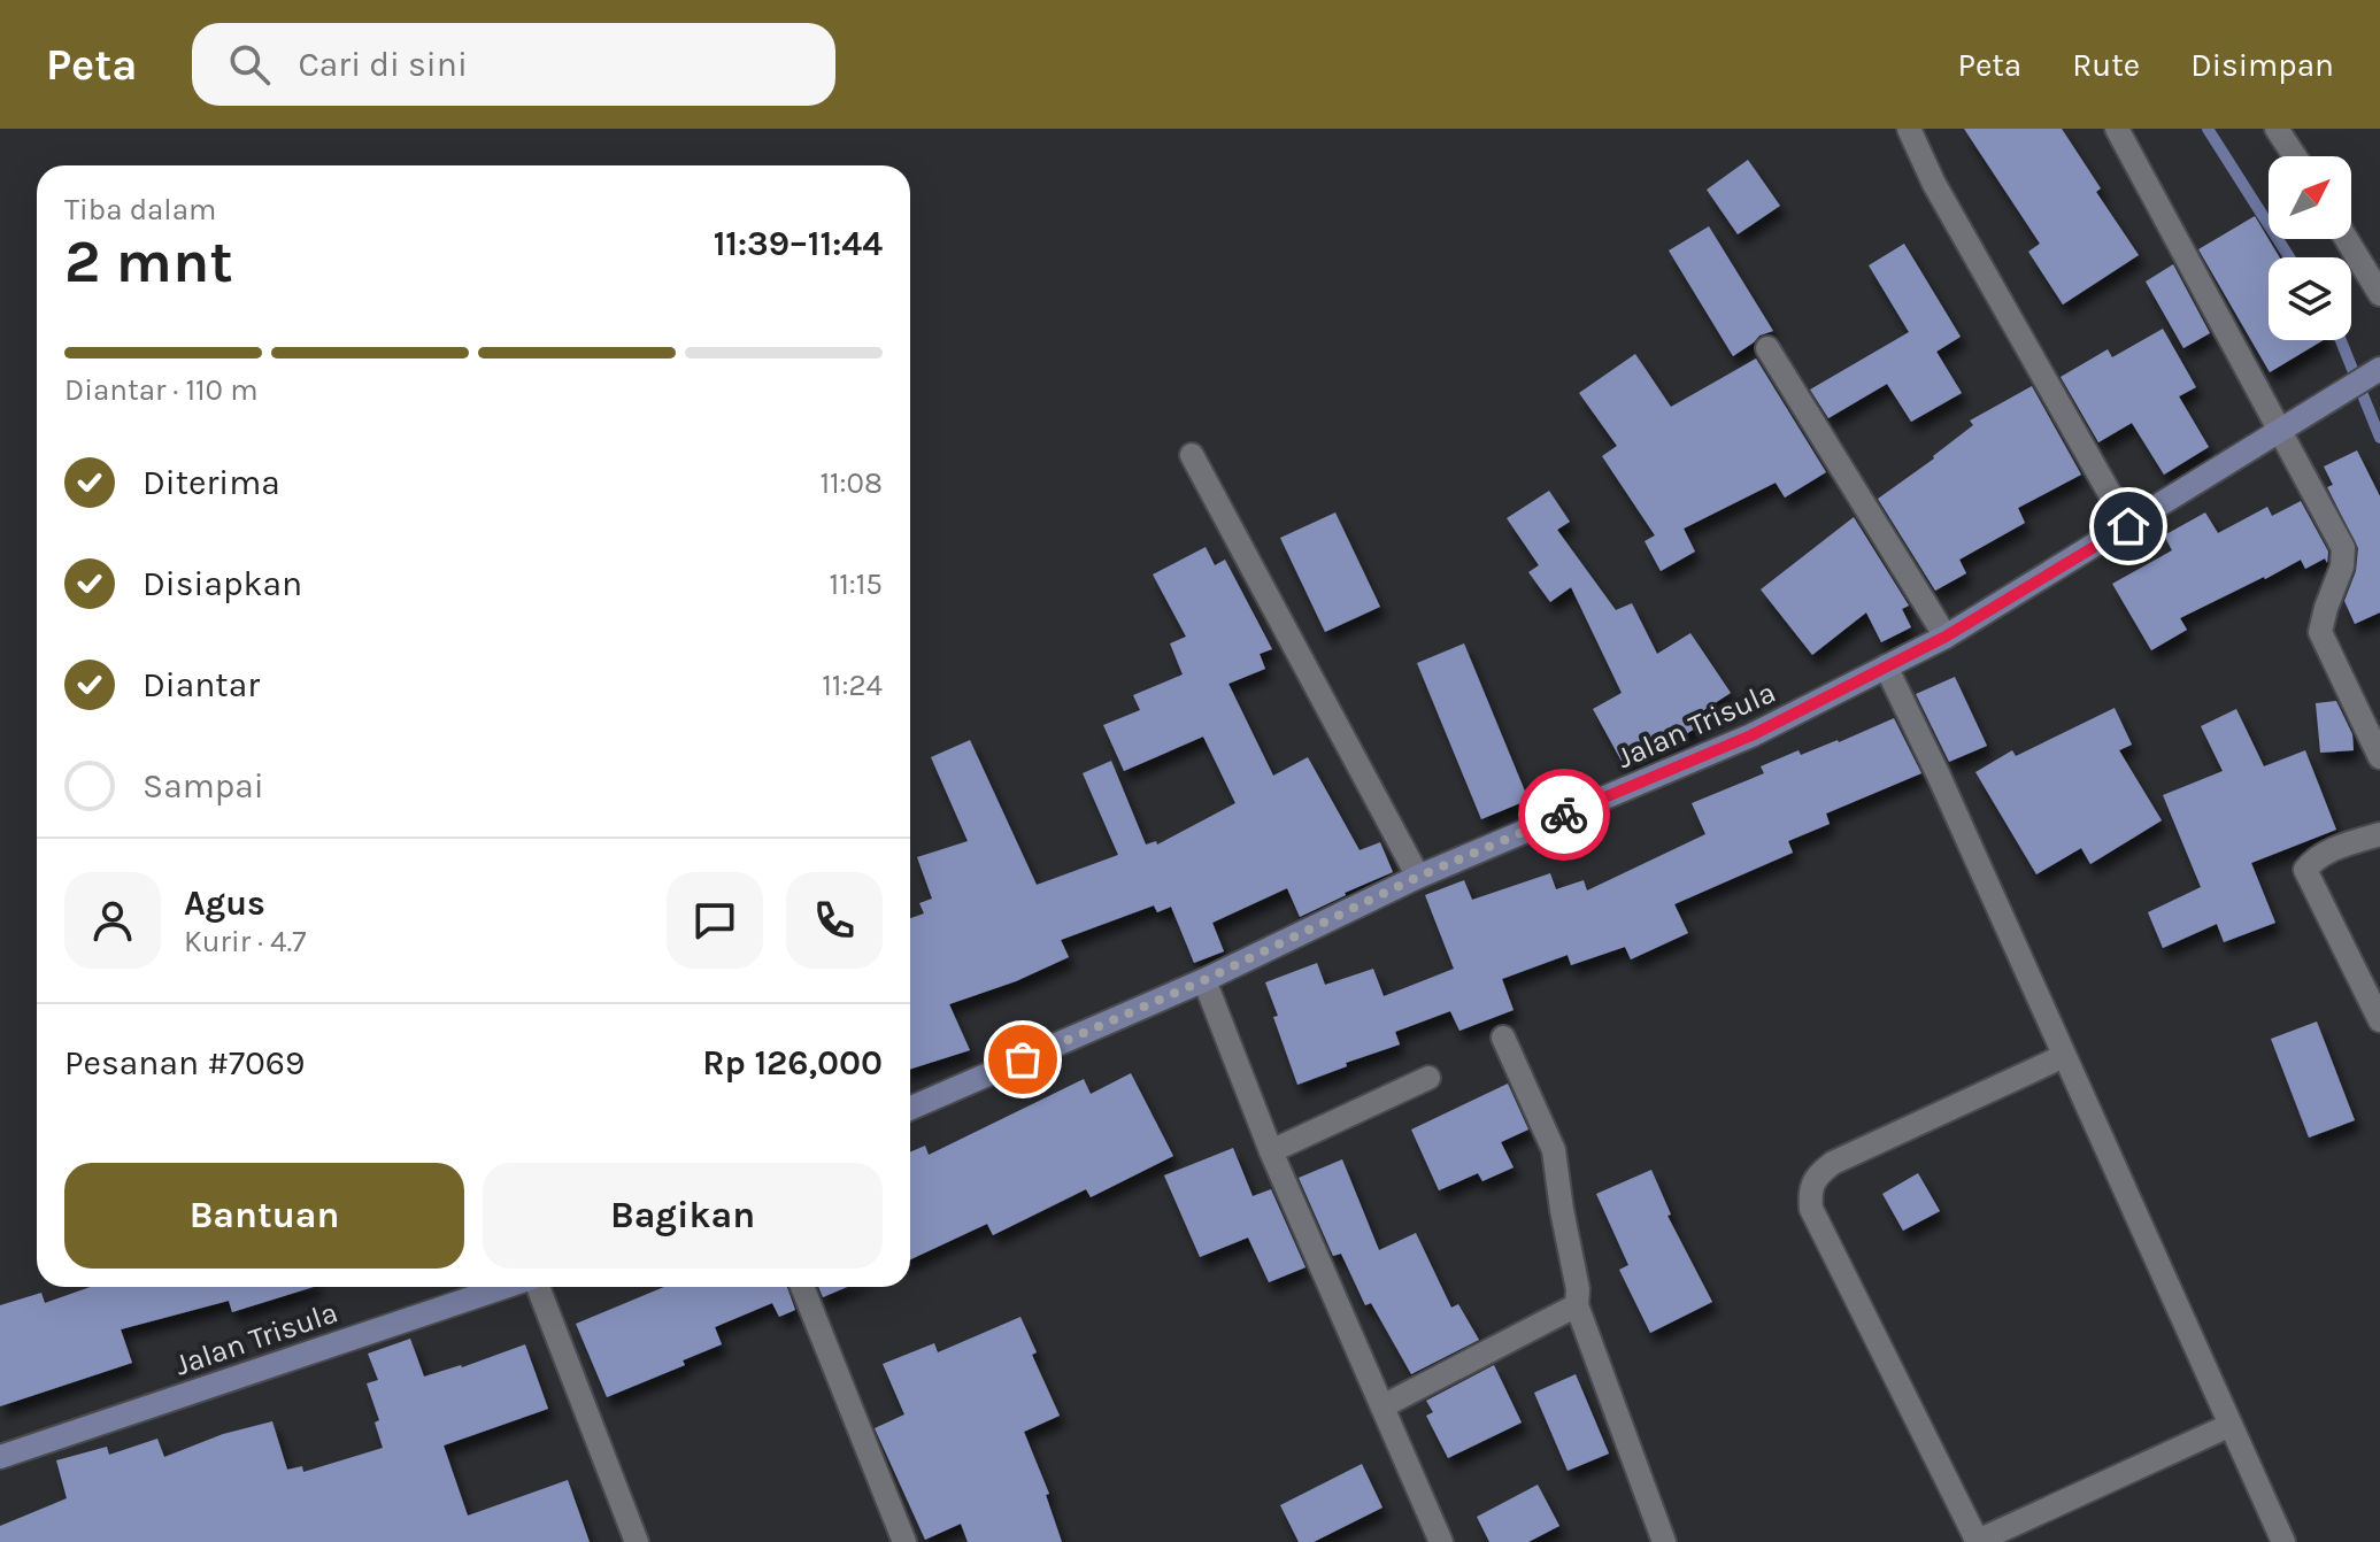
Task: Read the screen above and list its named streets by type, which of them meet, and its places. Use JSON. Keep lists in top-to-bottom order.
{
  "streets": {
    "street": ["Jalan Trisula"]
  },
  "north": "top right",
  "page": {
    "header": "Peta",
    "search": "Cari di sini",
    "nav": ["Peta", "Rute", "Disimpan"],
    "heading": ["2 mnt", "Tiba dalam", "11:39–11:44"],
    "panel": [
      "Agus",
      "Kurir · 4.7",
      "Pesanan #7069",
      "Rp 126,000"
    ],
    "bar": "Diantar · 110 m",
    "list": [
      ["Diterima", "11:08"],
      ["Disiapkan", "11:15"],
      ["Diantar", "11:24"],
      "Sampai"
    ],
    "buttons": ["Bantuan", "Bagikan"]
  }
}
